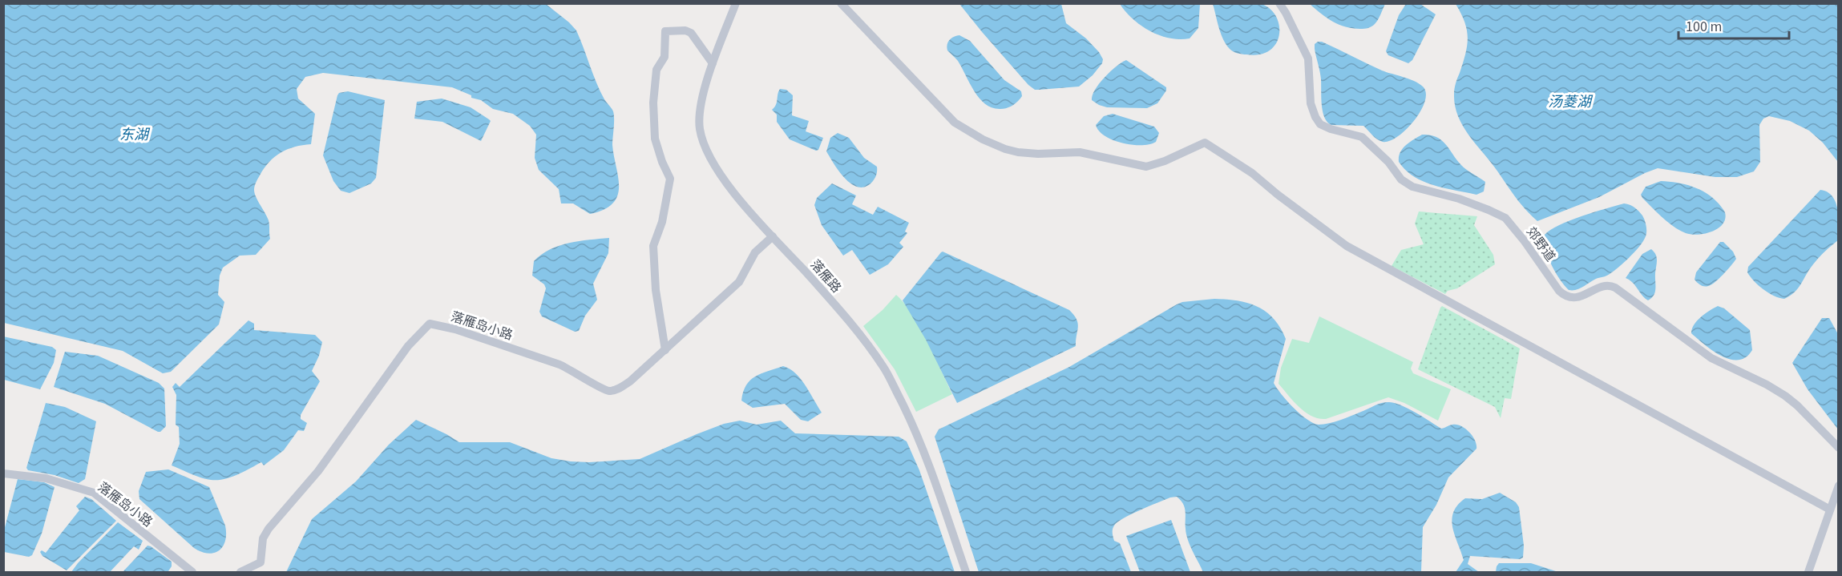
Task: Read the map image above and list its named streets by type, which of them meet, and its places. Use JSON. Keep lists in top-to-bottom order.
{
  "streets": {
    "street": ["郊野道", "落雁路", "落雁岛小路"]
  },
  "crossings": [
    ["落雁路", "落雁岛小路"]
  ],
  "water": ["汤菱湖", "东湖"],
  "scale_bar": "100 m"
}
